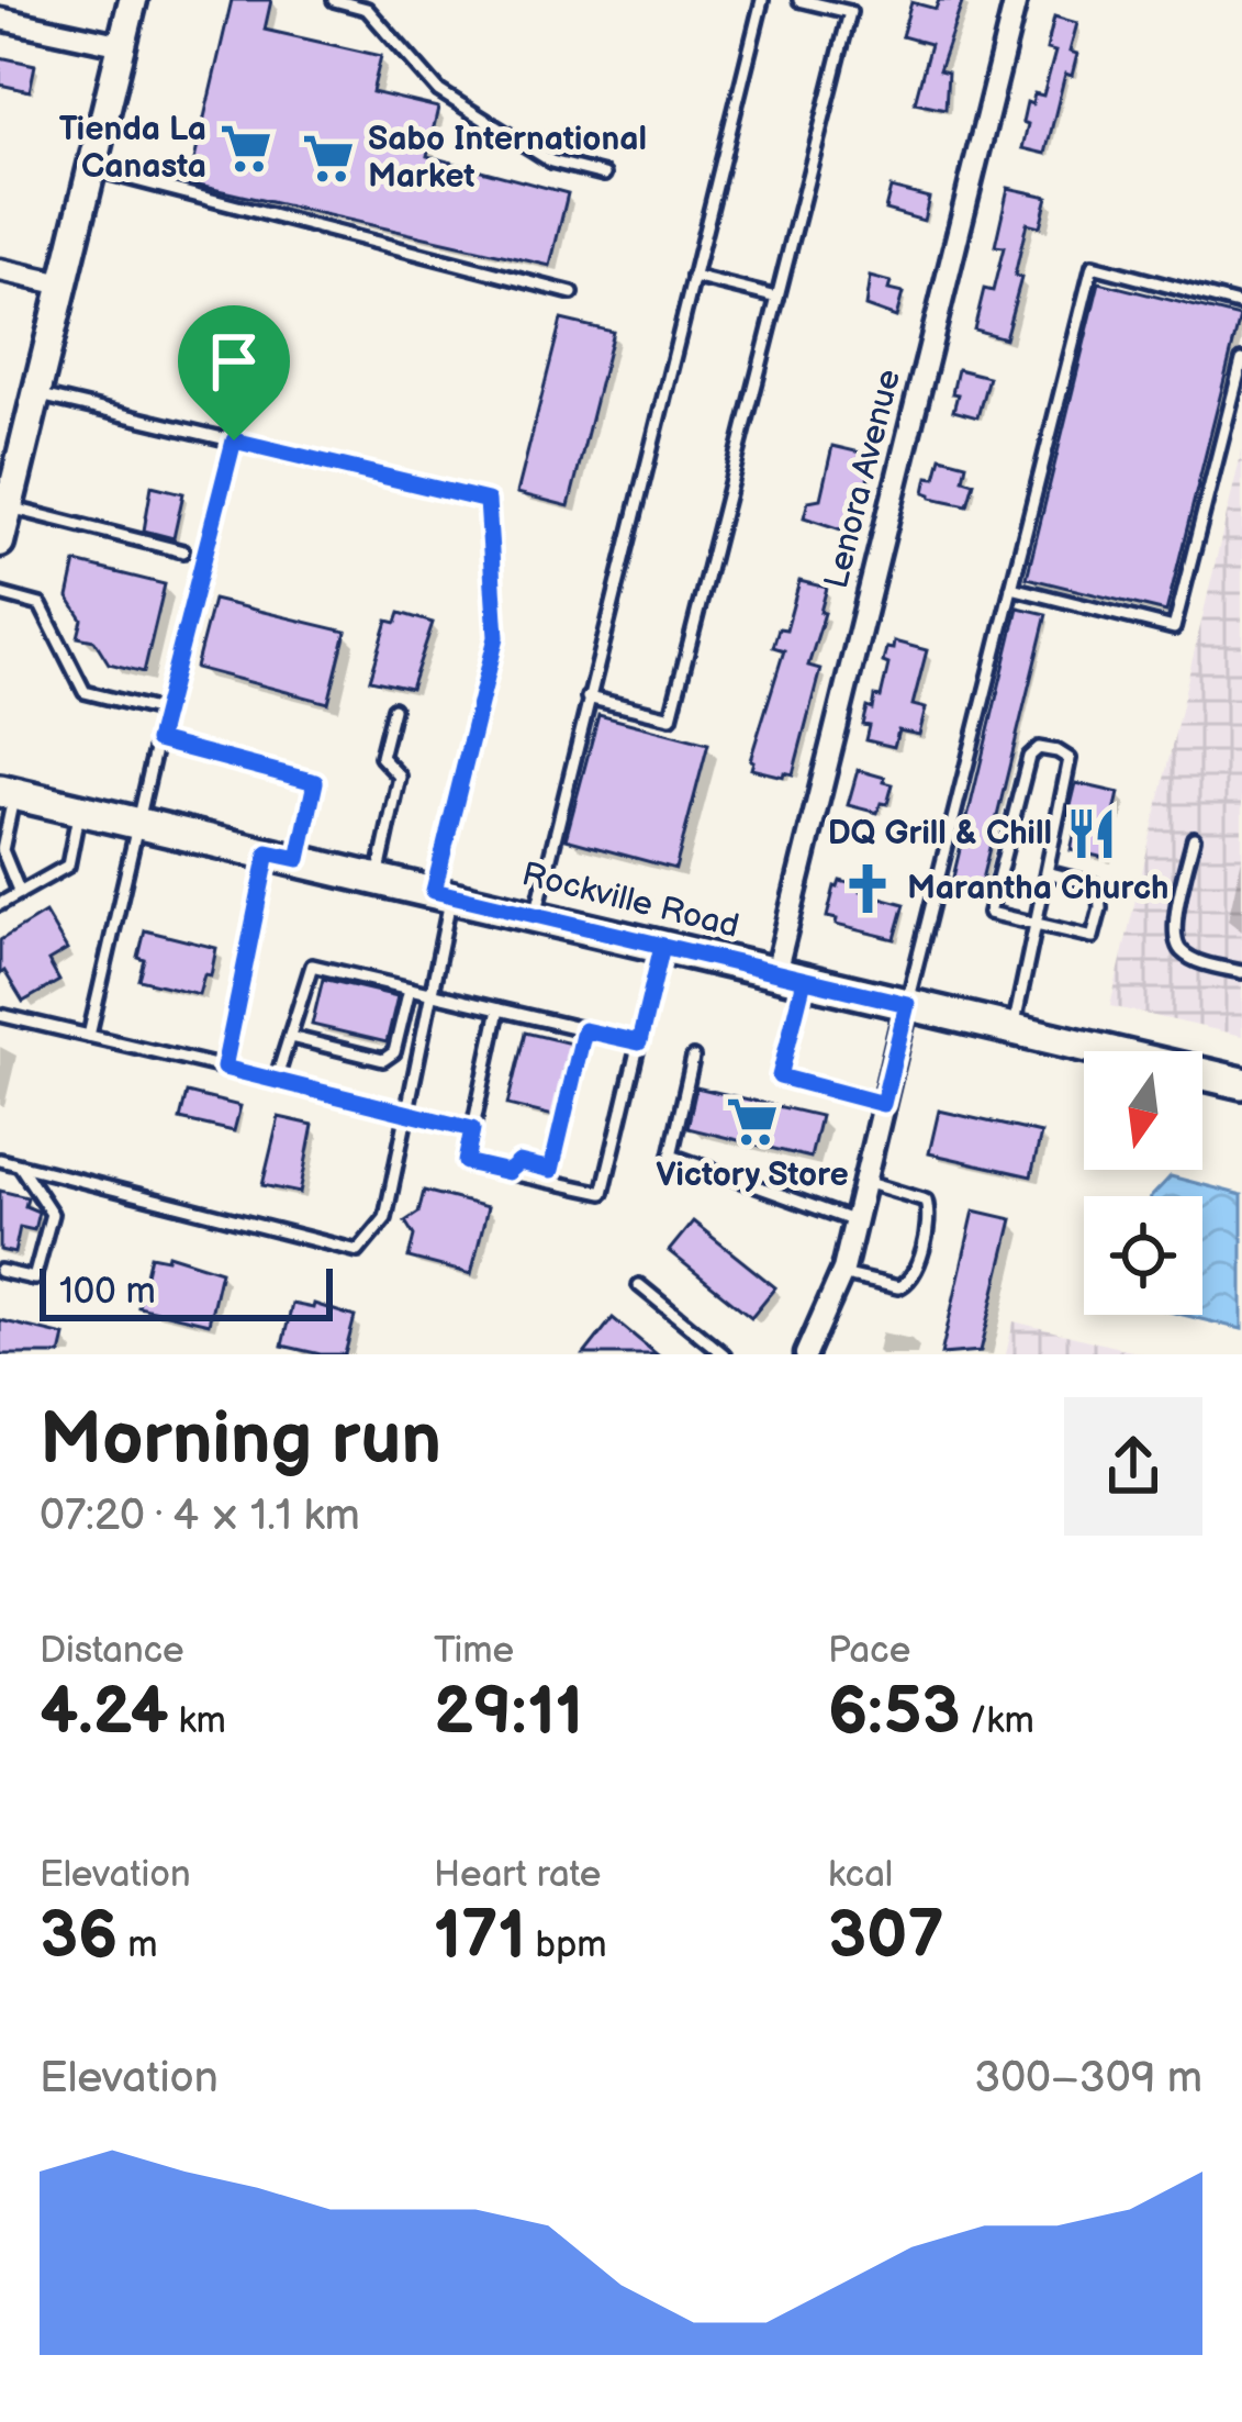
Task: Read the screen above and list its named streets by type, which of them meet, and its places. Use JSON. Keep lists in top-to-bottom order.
{
  "streets": {
    "main road": ["Rockville Road"],
    "street": ["Lenora Avenue"]
  },
  "crossings": [
    ["Lenora Avenue", "Rockville Road"]
  ],
  "places": {
    "supermarket": ["Tienda La Canasta", "Sabo International Market", "Victory Store"],
    "restaurant": ["DQ Grill & Chill"],
    "church": ["Marantha Church"]
  },
  "scale_bar": "100 m",
  "north": "bottom",
  "page": {
    "scale": "100 m",
    "heading": ["Morning run", "07:20 · 4 × 1.1 km"],
    "stats": [
      ["Distance", "4.24 km"],
      ["Time", "29:11"],
      ["Pace", "6:53 /km"],
      ["Elevation", "36 m"],
      ["Heart rate", "171 bpm"],
      ["kcal", "307"]
    ],
    "chart": ["Elevation", "300–309 m"]
  }
}
